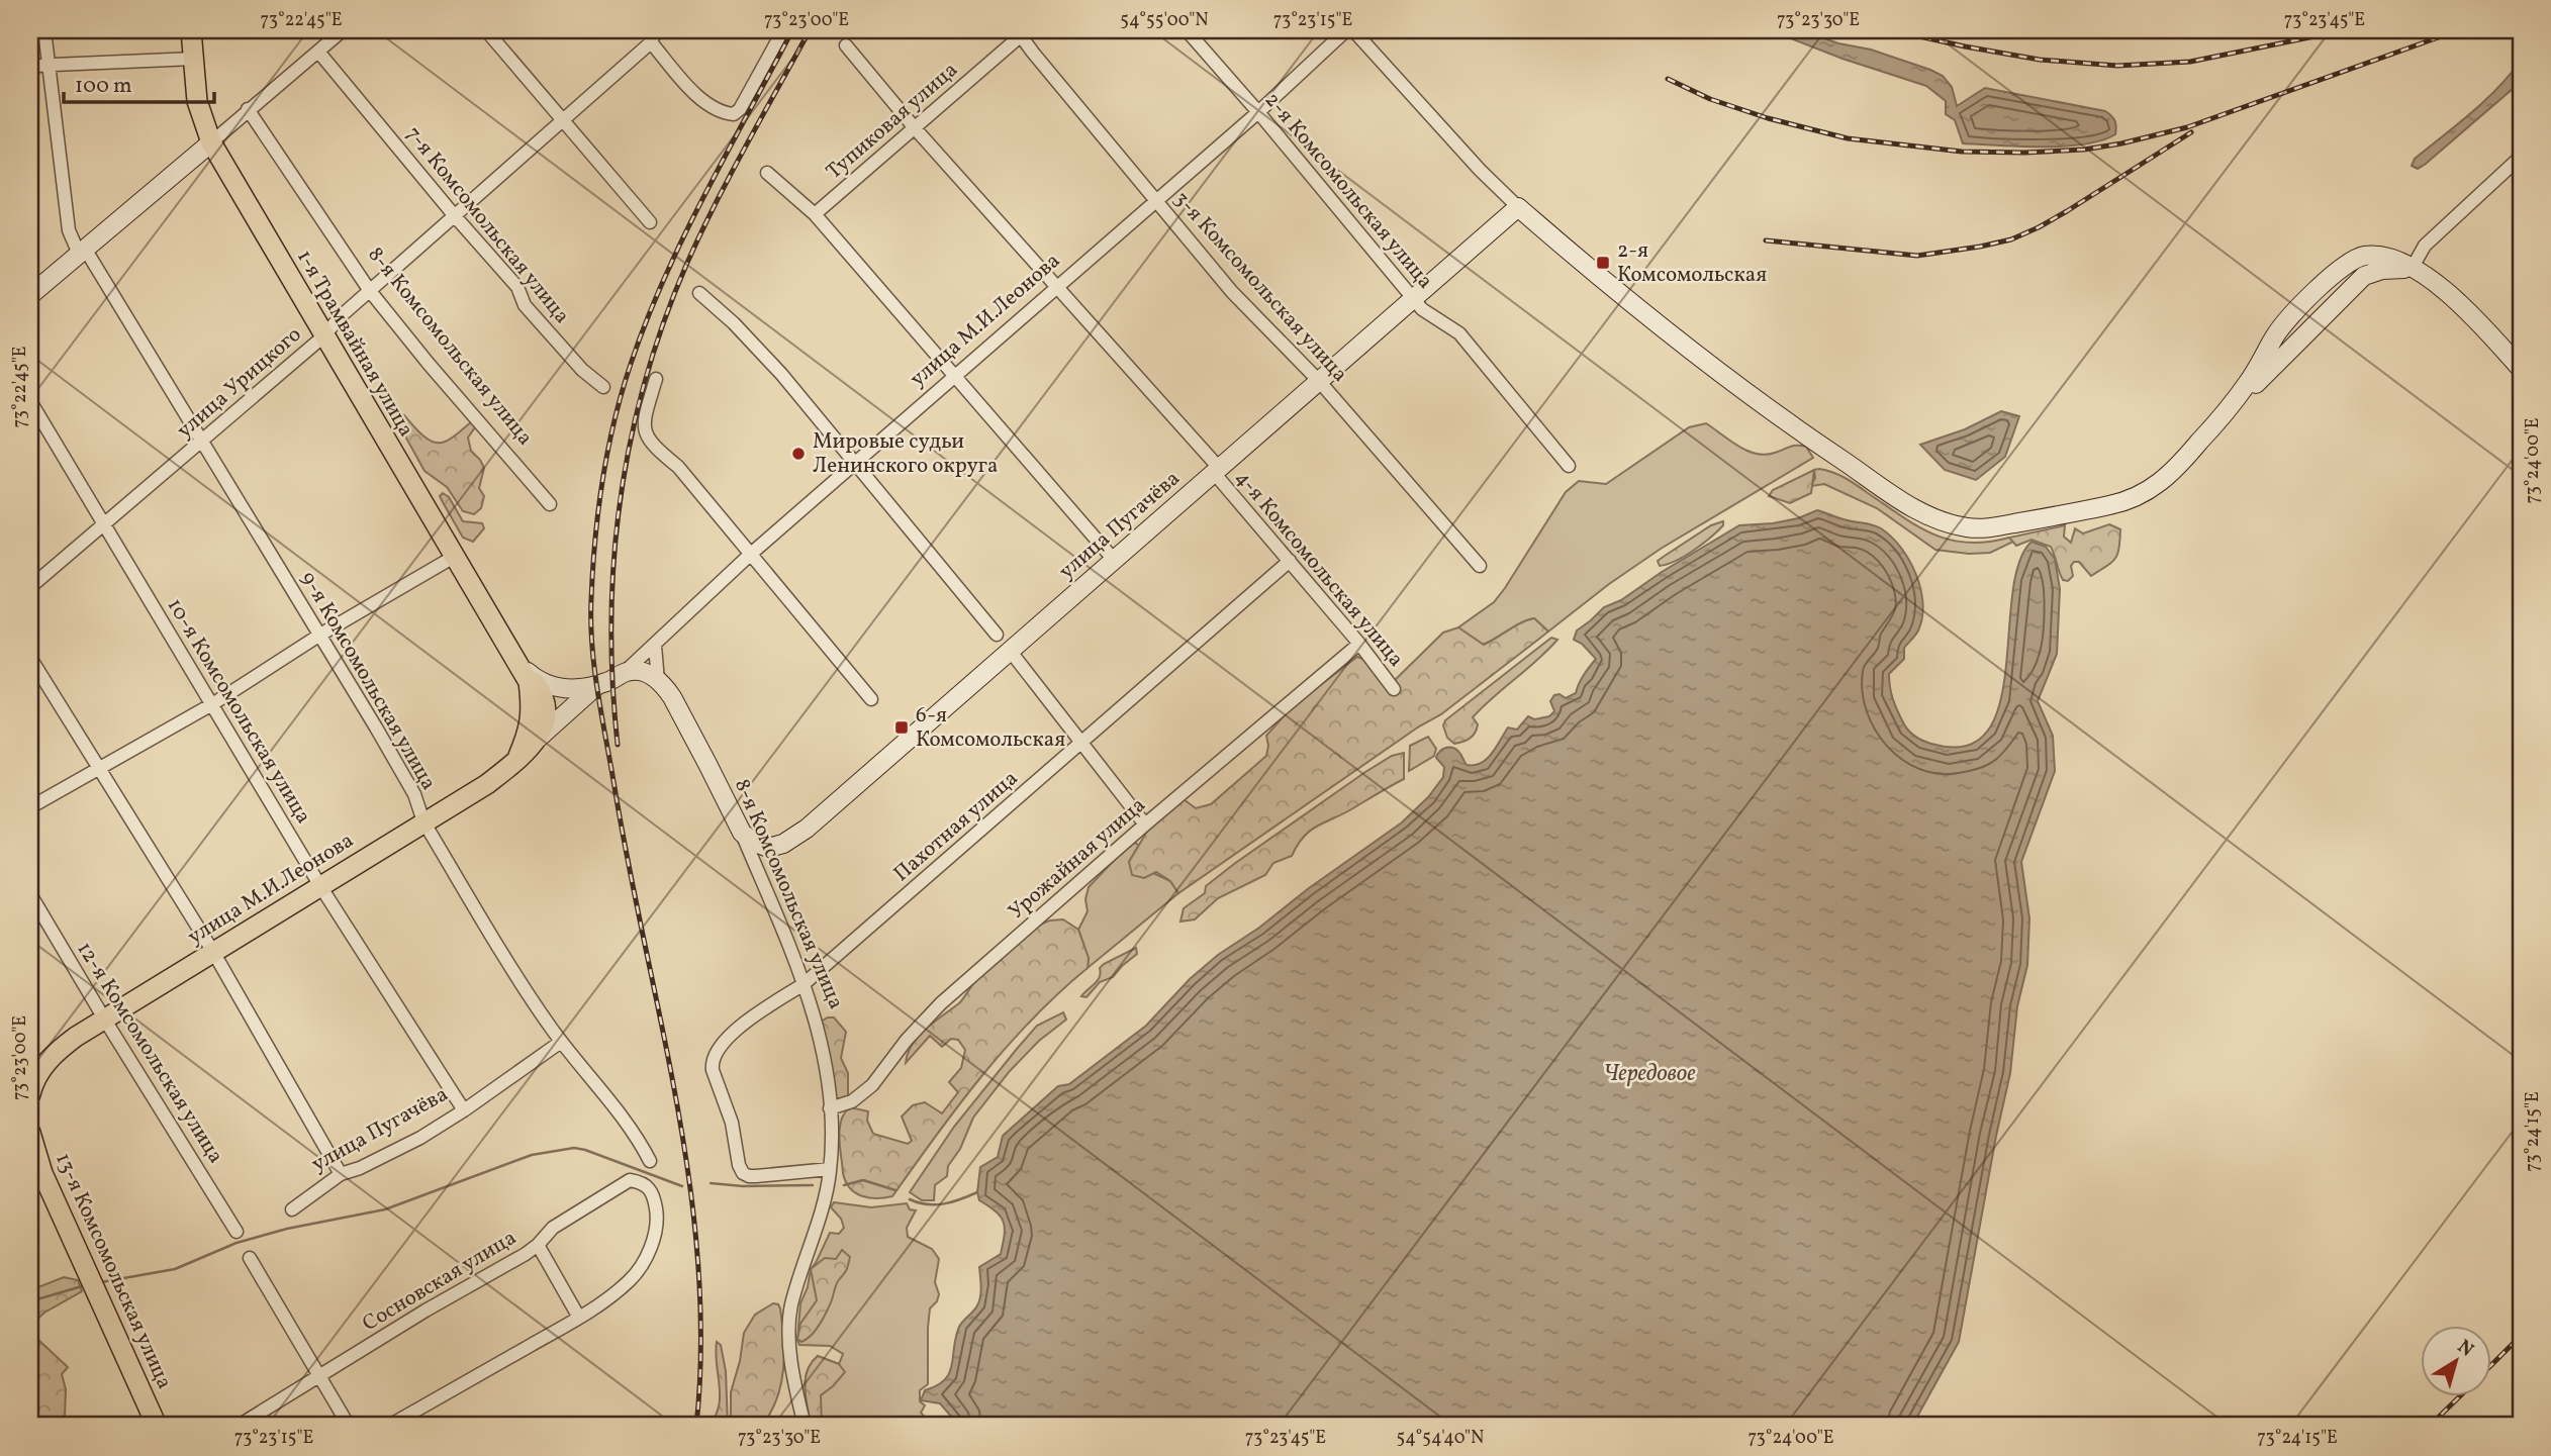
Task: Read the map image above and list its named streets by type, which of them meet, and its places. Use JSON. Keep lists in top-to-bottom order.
{
  "streets": {
    "main road": [
      "улица М.И.Леонова",
      "1-я Трамвайная улица",
      "8-я Комсомольская улица",
      "улица Пугачёва",
      "13-я Комсомольская улица"
    ],
    "street": [
      "Тупиковая улица",
      "2-я Комсомольская улица",
      "7-я Комсомольская улица",
      "3-я Комсомольская улица",
      "улица Урицкого",
      "4-я Комсомольская улица",
      "9-я Комсомольская улица",
      "10-я Комсомольская улица",
      "Пахотная улица",
      "Урожайная улица",
      "12-я Комсомольская улица",
      "Сосновская улица"
    ]
  },
  "crossings": [
    ["Тупиковая улица", "3-я Комсомольская улица"],
    ["Тупиковая улица", "4-я Комсомольская улица"],
    ["2-я Комсомольская улица", "улица М.И.Леонова"],
    ["2-я Комсомольская улица", "улица Пугачёва"],
    ["7-я Комсомольская улица", "улица Урицкого"],
    ["3-я Комсомольская улица", "улица М.И.Леонова"],
    ["3-я Комсомольская улица", "улица Пугачёва"],
    ["улица М.И.Леонова", "4-я Комсомольская улица"],
    ["улица М.И.Леонова", "9-я Комсомольская улица"],
    ["улица М.И.Леонова", "10-я Комсомольская улица"],
    ["улица М.И.Леонова", "12-я Комсомольская улица"],
    ["1-я Трамвайная улица", "улица Урицкого"],
    ["8-я Комсомольская улица", "улица Урицкого"],
    ["8-я Комсомольская улица", "Пахотная улица"],
    ["8-я Комсомольская улица", "Урожайная улица"],
    ["улица Урицкого", "9-я Комсомольская улица"],
    ["улица Урицкого", "10-я Комсомольская улица"],
    ["улица Пугачёва", "4-я Комсомольская улица"],
    ["улица Пугачёва", "9-я Комсомольская улица"],
    ["улица Пугачёва", "10-я Комсомольская улица"],
    ["4-я Комсомольская улица", "Пахотная улица"],
    ["4-я Комсомольская улица", "Урожайная улица"]
  ],
  "water": ["Чередовое"],
  "places": {
    "transit": ["2-я Комсомольская", "6-я Комсомольская"],
    "other": ["Мировые судьи Ленинского округа"]
  },
  "scale_bar": "100 m",
  "north": "top right",
  "coordinates": [
    "73°22'45\"E",
    "73°23'00\"E",
    "54°55'00\"N",
    "73°23'15\"E",
    "73°23'30\"E",
    "73°23'45\"E",
    "73°24'00\"E",
    "73°24'15\"E",
    "54°54'40\"N"
  ]
}
